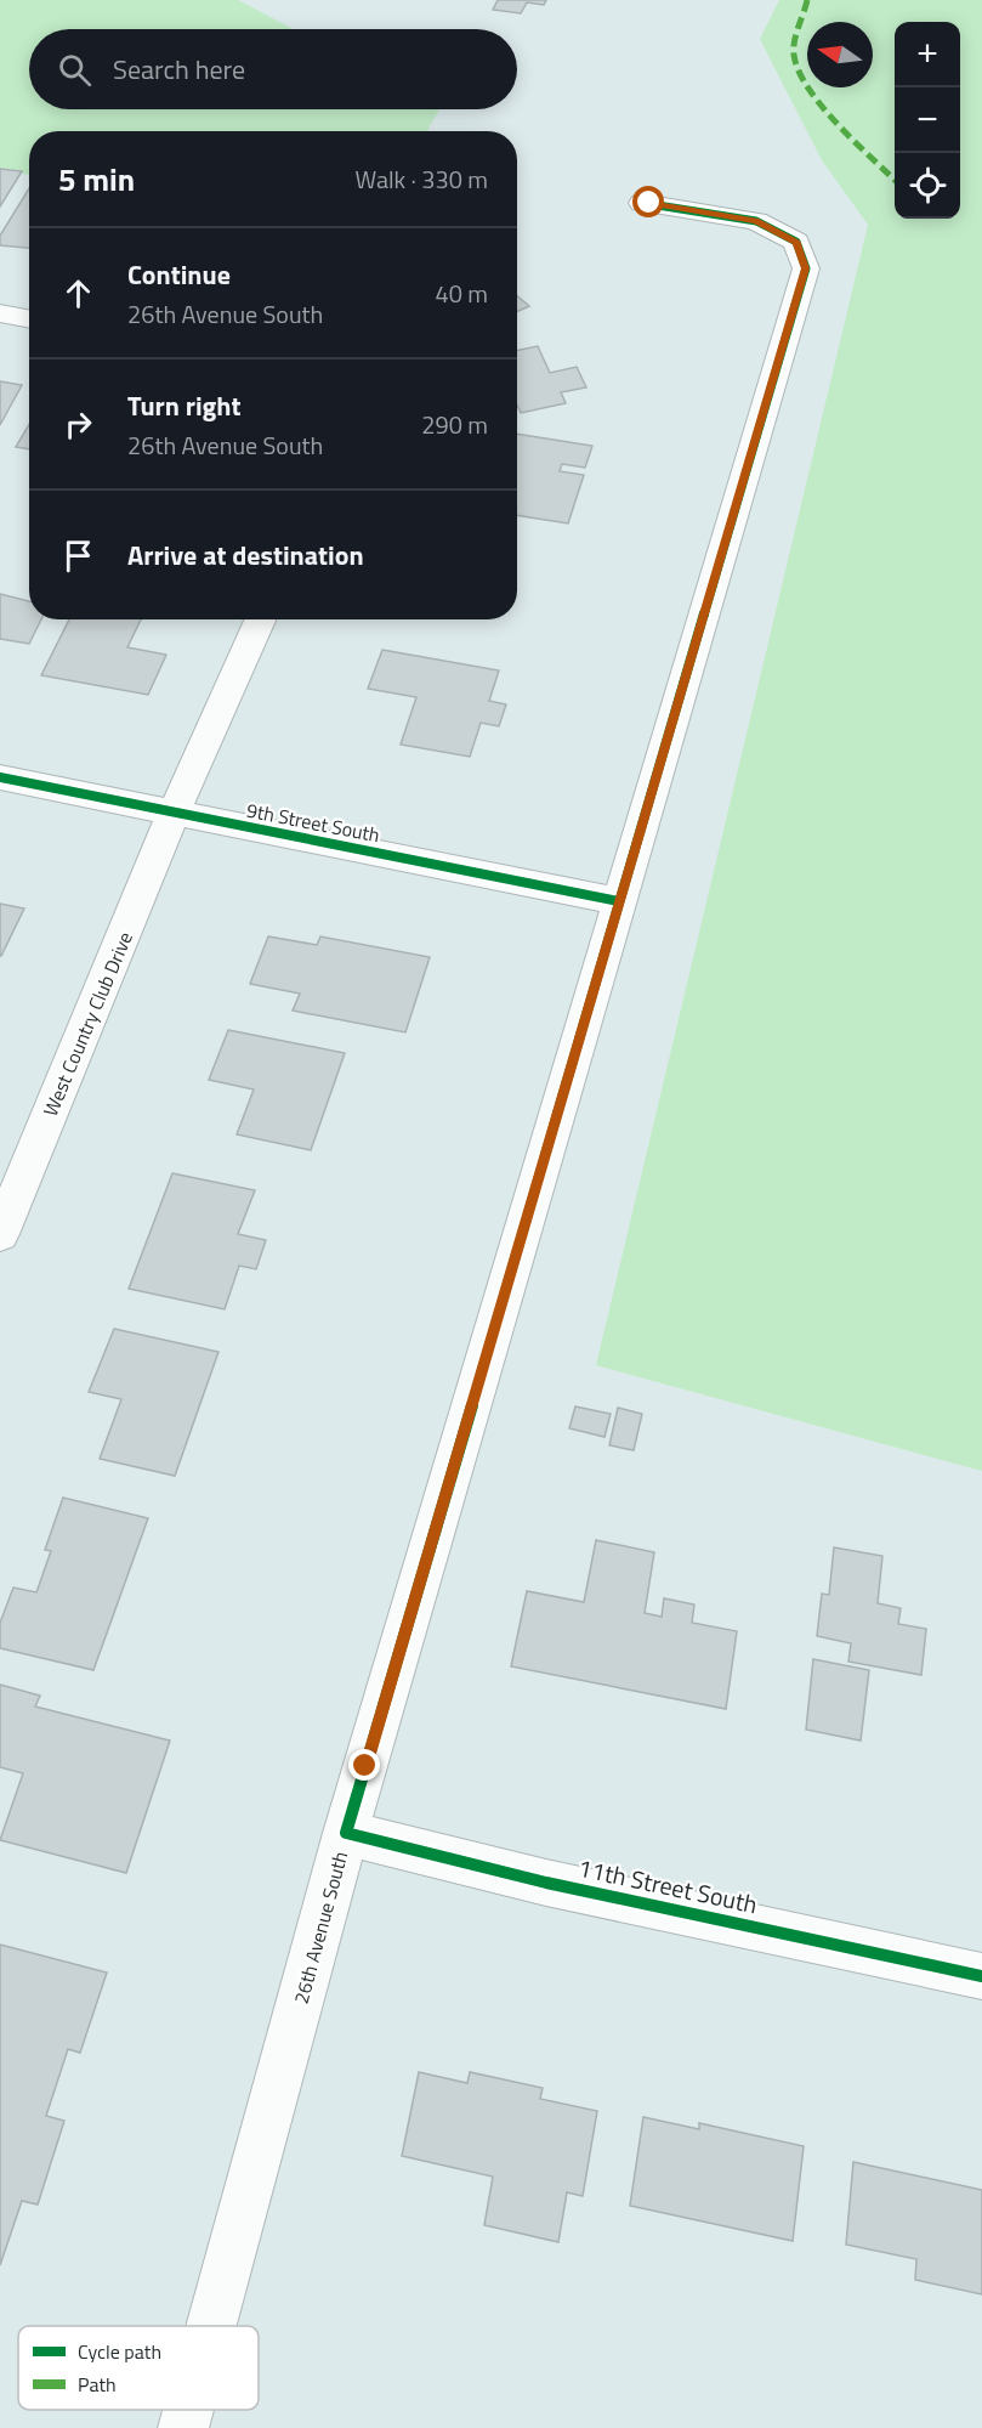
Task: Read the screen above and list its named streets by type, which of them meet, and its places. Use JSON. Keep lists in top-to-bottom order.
{
  "streets": {
    "street": [
      "9th Street South",
      "West Country Club Drive",
      "11th Street South",
      "26th Avenue South"
    ]
  },
  "crossings": [
    ["9th Street South", "West Country Club Drive"],
    ["9th Street South", "26th Avenue South"],
    ["11th Street South", "26th Avenue South"]
  ],
  "legend": ["Cycle path", "Path"],
  "north": "left",
  "page": {
    "map_buttons": ["+", "−"],
    "search": "Search here",
    "heading": ["5 min", "Walk · 330 m"],
    "list": [
      ["Continue", "26th Avenue South", "40 m"],
      ["Turn right", "26th Avenue South", "290 m"],
      "Arrive at destination"
    ]
  }
}
